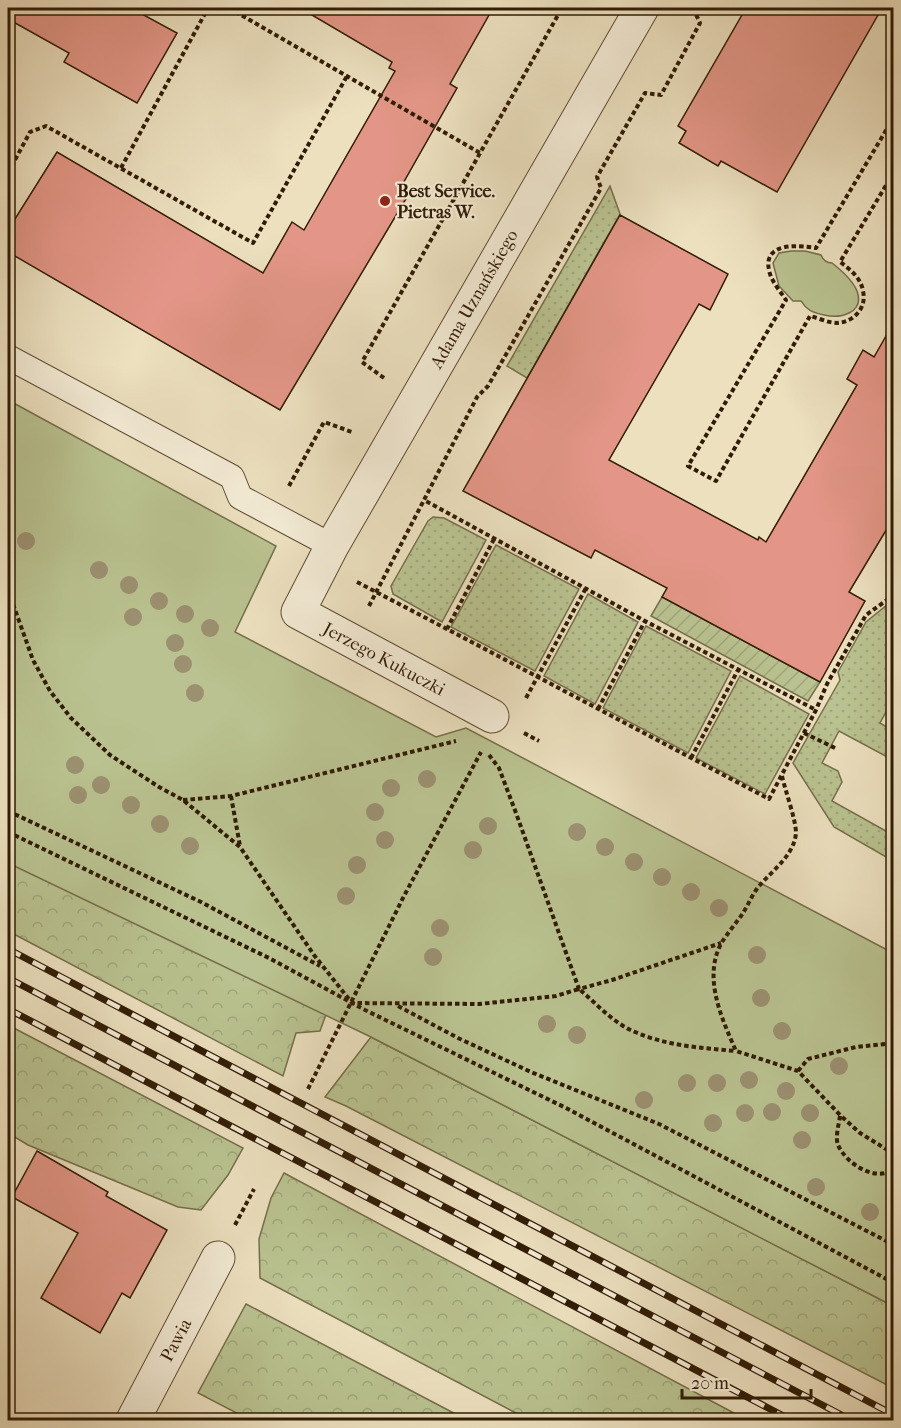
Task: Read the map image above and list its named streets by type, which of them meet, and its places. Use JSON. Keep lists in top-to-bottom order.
{
  "streets": {
    "street": ["Adama Uznańskiego", "Jerzego Kukuczki", "Pawia"]
  },
  "crossings": [
    ["Adama Uznańskiego", "Jerzego Kukuczki"]
  ],
  "places": ["Best Service. Pietras W."],
  "scale_bar": "20 m"
}
